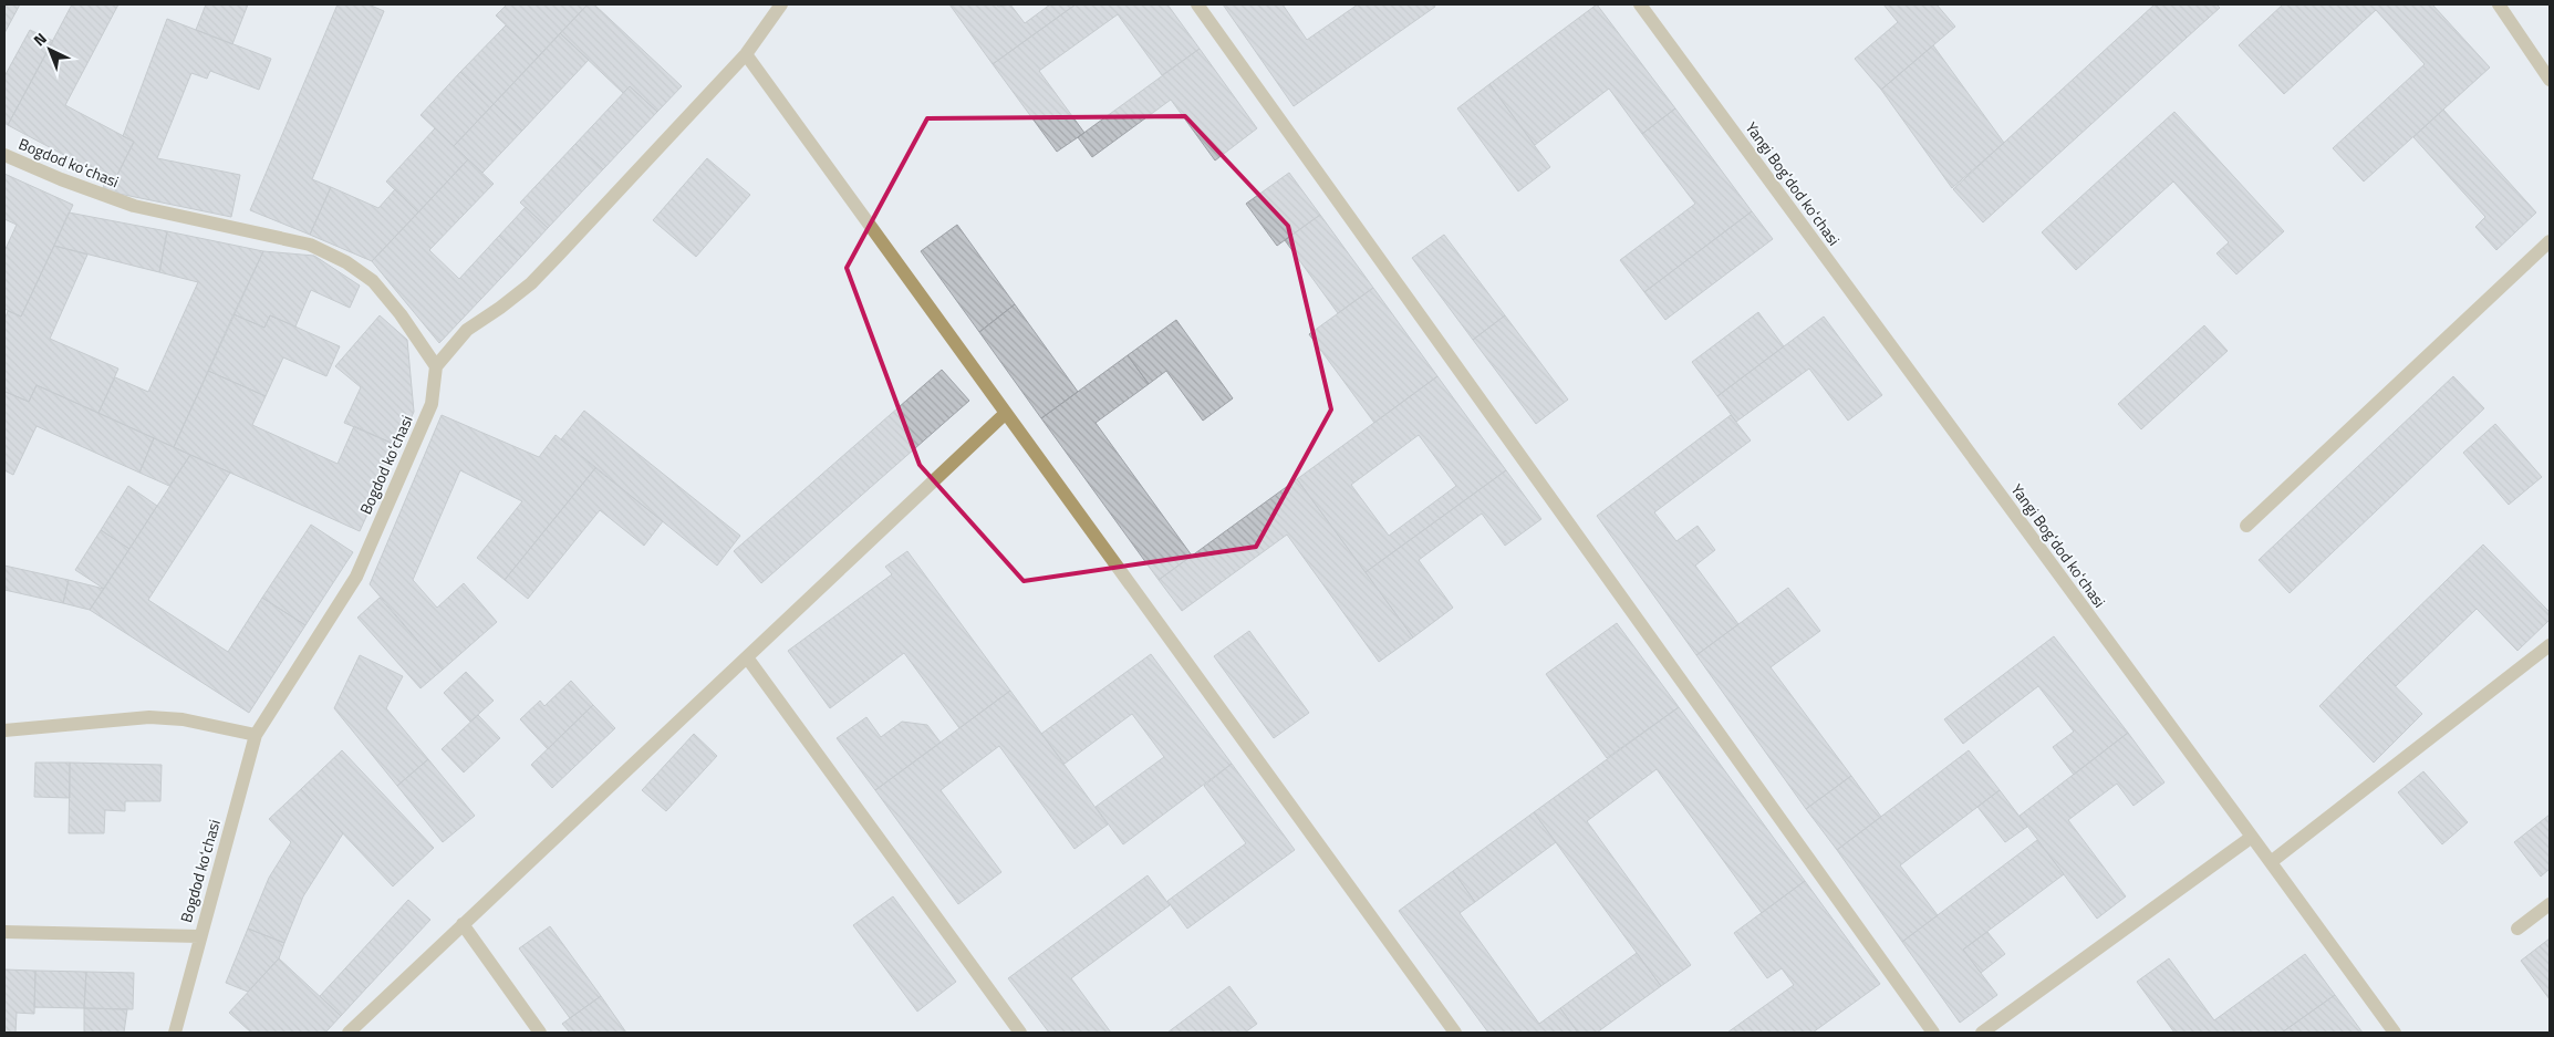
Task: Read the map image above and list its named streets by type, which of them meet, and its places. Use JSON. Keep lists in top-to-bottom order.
{
  "streets": {
    "street": ["Bogdod koʻchasi", "Yangi Bogʻdod koʻchasi"]
  },
  "north": "top left"
}
